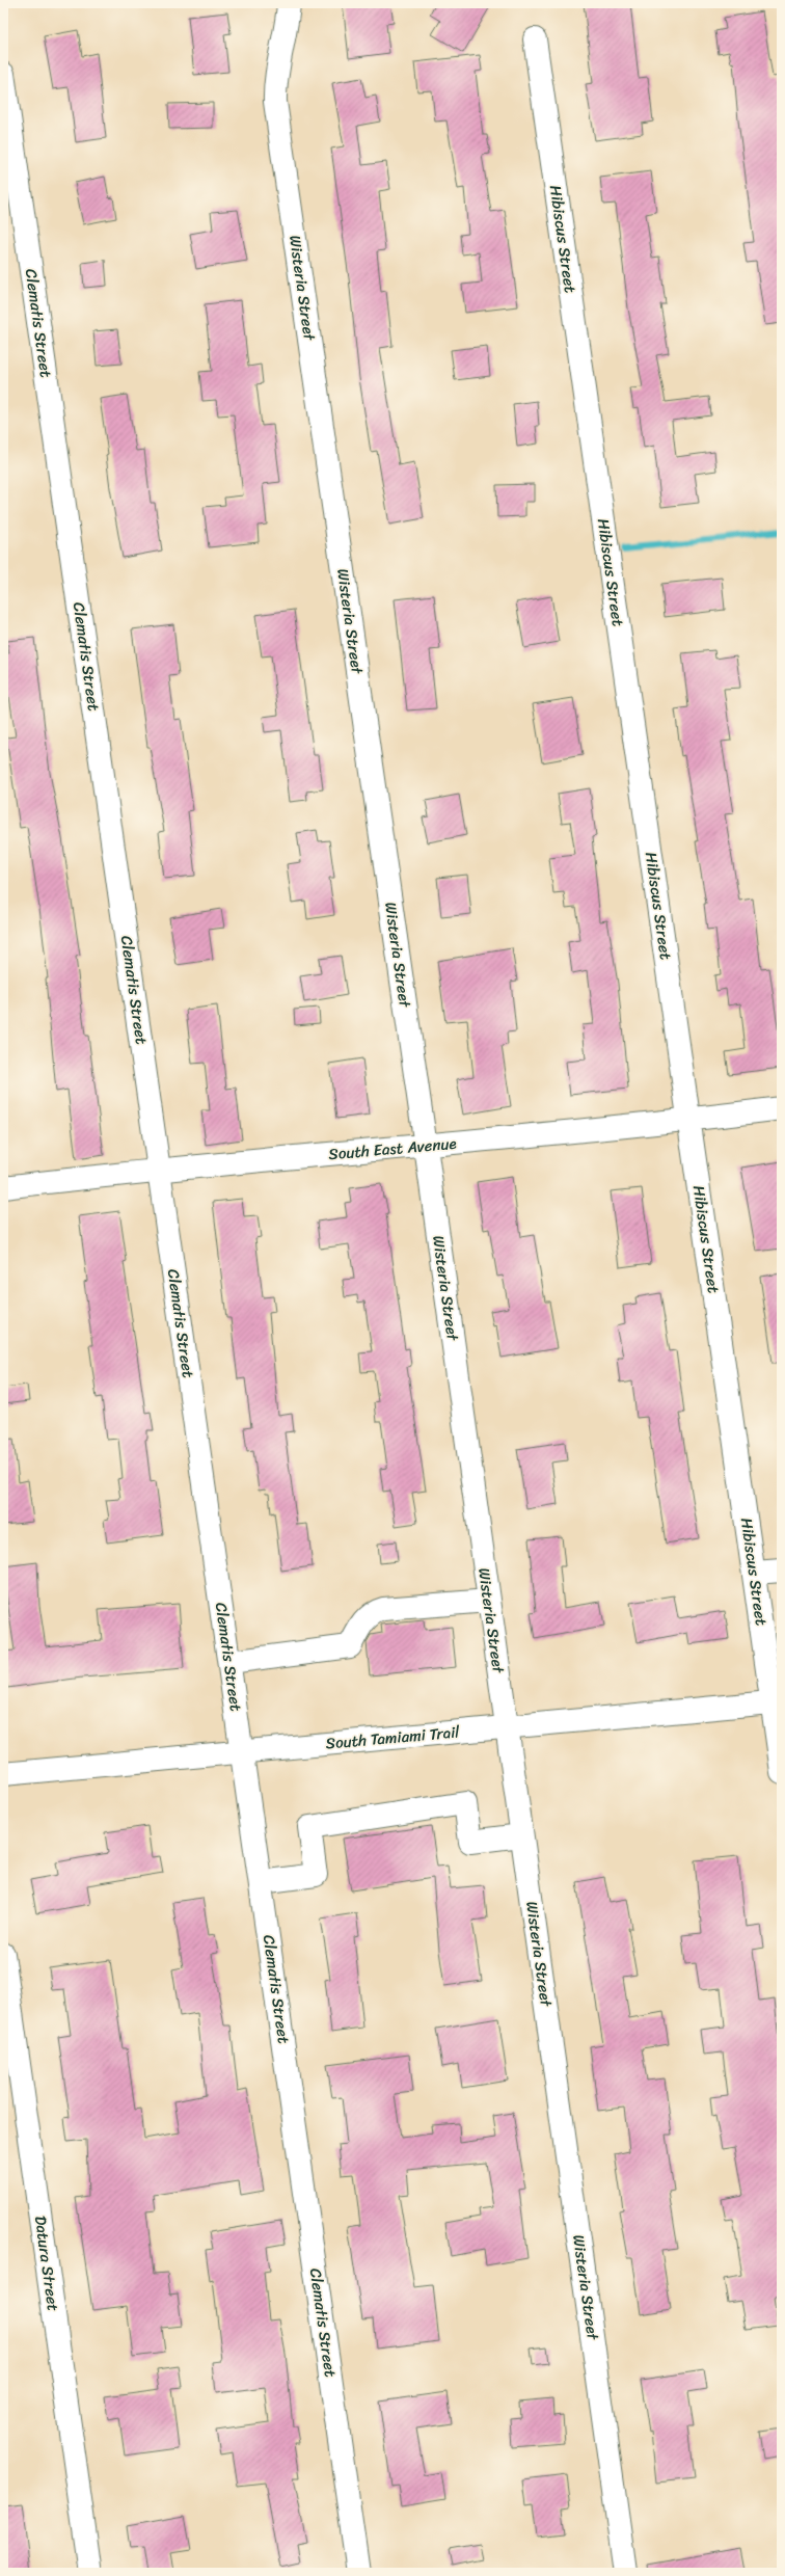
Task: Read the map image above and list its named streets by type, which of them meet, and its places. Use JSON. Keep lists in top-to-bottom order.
{
  "streets": {
    "street": [
      "Hibiscus Street",
      "Wisteria Street",
      "Clematis Street",
      "South East Avenue",
      "South Tamiami Trail",
      "Datura Street"
    ]
  },
  "crossings": [
    ["Hibiscus Street", "South East Avenue"],
    ["Hibiscus Street", "South Tamiami Trail"],
    ["Wisteria Street", "South East Avenue"],
    ["Wisteria Street", "South Tamiami Trail"],
    ["Clematis Street", "South East Avenue"],
    ["Clematis Street", "South Tamiami Trail"]
  ]
}
